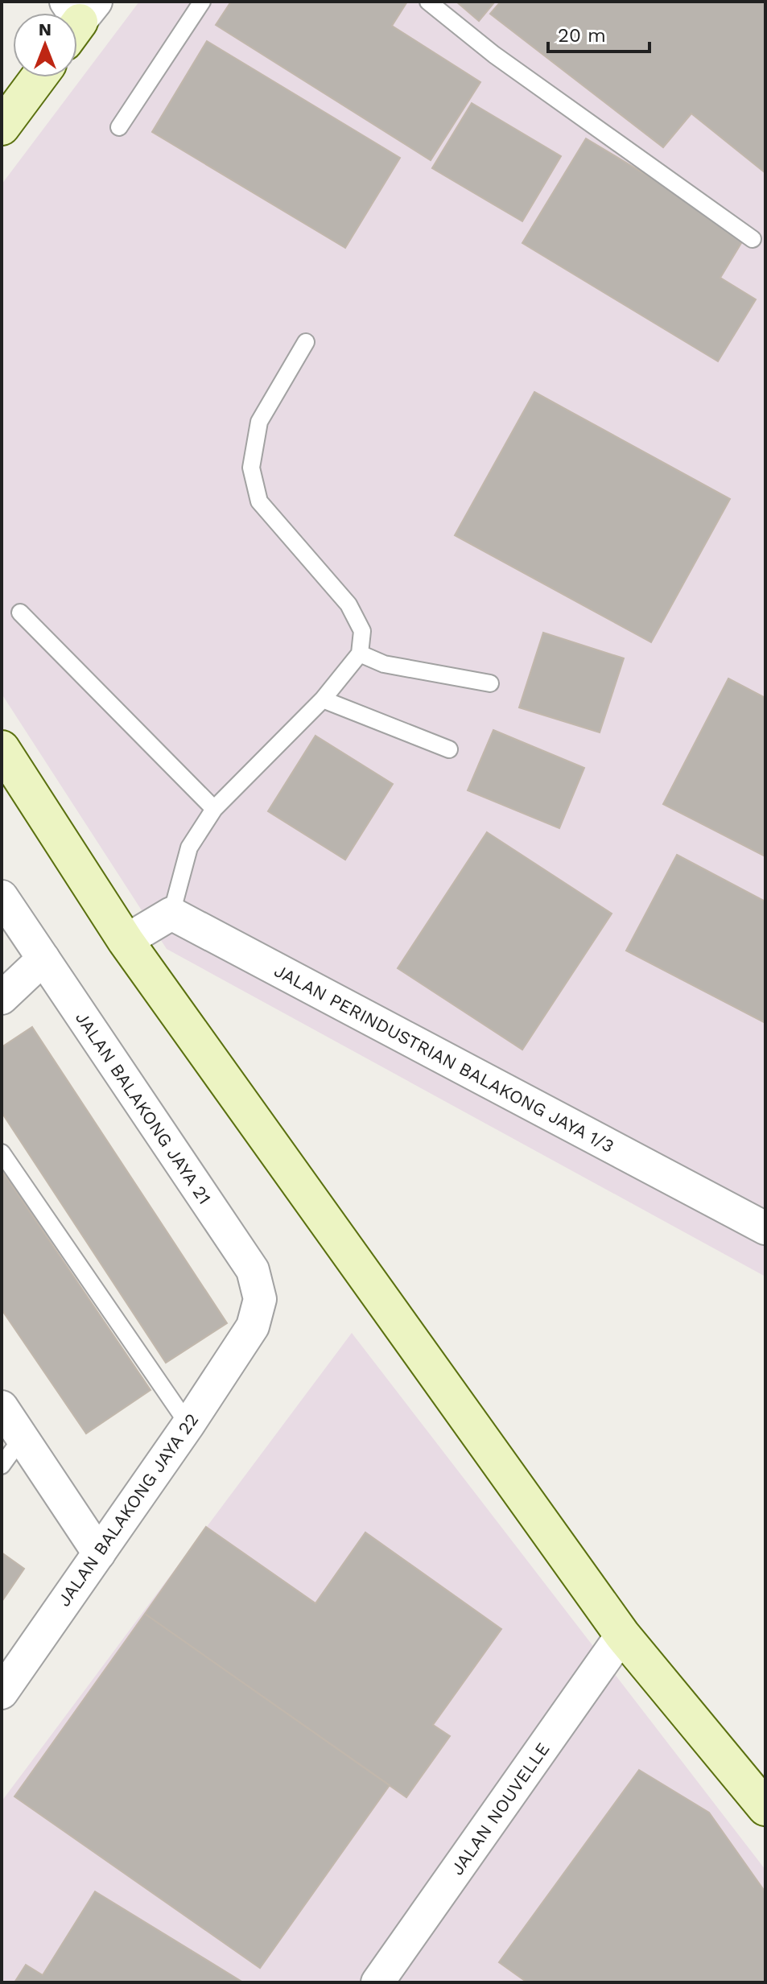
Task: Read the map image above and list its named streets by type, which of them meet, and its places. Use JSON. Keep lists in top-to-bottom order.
{
  "streets": {
    "street": [
      "JALAN PERINDUSTRIAN BALAKONG JAYA 1/3",
      "JALAN BALAKONG JAYA 21",
      "JALAN BALAKONG JAYA 22",
      "JALAN NOUVELLE"
    ]
  },
  "crossings": [
    ["JALAN BALAKONG JAYA 21", "JALAN BALAKONG JAYA 22"]
  ],
  "scale_bar": "20 m",
  "north": "top"
}
